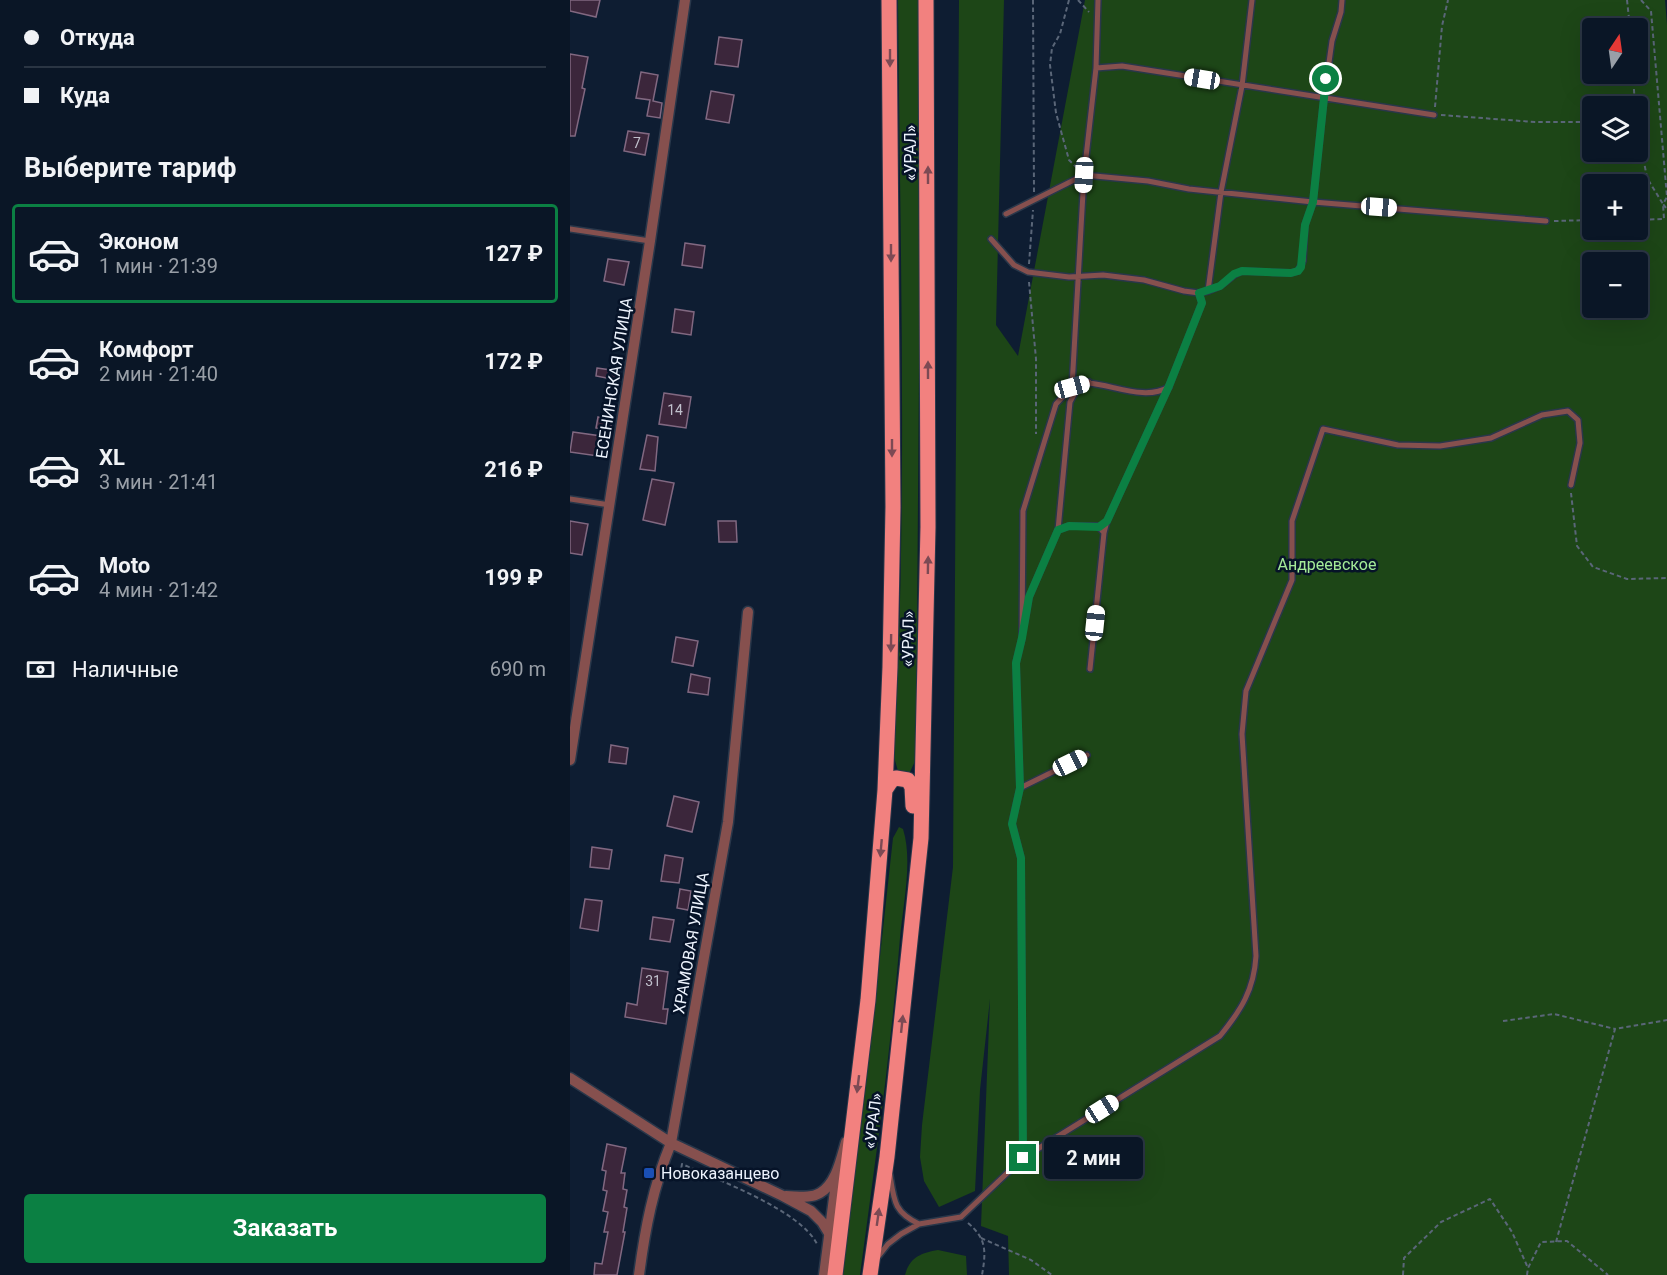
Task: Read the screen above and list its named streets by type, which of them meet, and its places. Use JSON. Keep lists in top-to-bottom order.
{
  "streets": {
    "main road": ["«УРАЛ»"],
    "street": ["ЕСЕНИНСКАЯ УЛИЦА", "ХРАМОВАЯ УЛИЦА"]
  },
  "parks": ["Андреевское"],
  "places": {
    "transit": ["Новоказанцево"]
  },
  "house_numbers": ["7", "14", "31"],
  "north": "top",
  "page": {
    "banner": ["Откуда", "Куда"],
    "map_buttons": ["+", "−"],
    "heading": "Выберите тариф",
    "list": [
      {
        "name": "Эконом",
        "note": "1 мин · 21:39",
        "value": "127 ₽"
      },
      {
        "name": "Комфорт",
        "note": "2 мин · 21:40",
        "value": "172 ₽"
      },
      {
        "name": "XL",
        "note": "3 мин · 21:41",
        "value": "216 ₽"
      },
      {
        "name": "Moto",
        "note": "4 мин · 21:42",
        "value": "199 ₽"
      }
    ],
    "pay": ["Наличные", "690 m"],
    "bubble": "2 мин",
    "buttons": "Заказать"
  }
}
